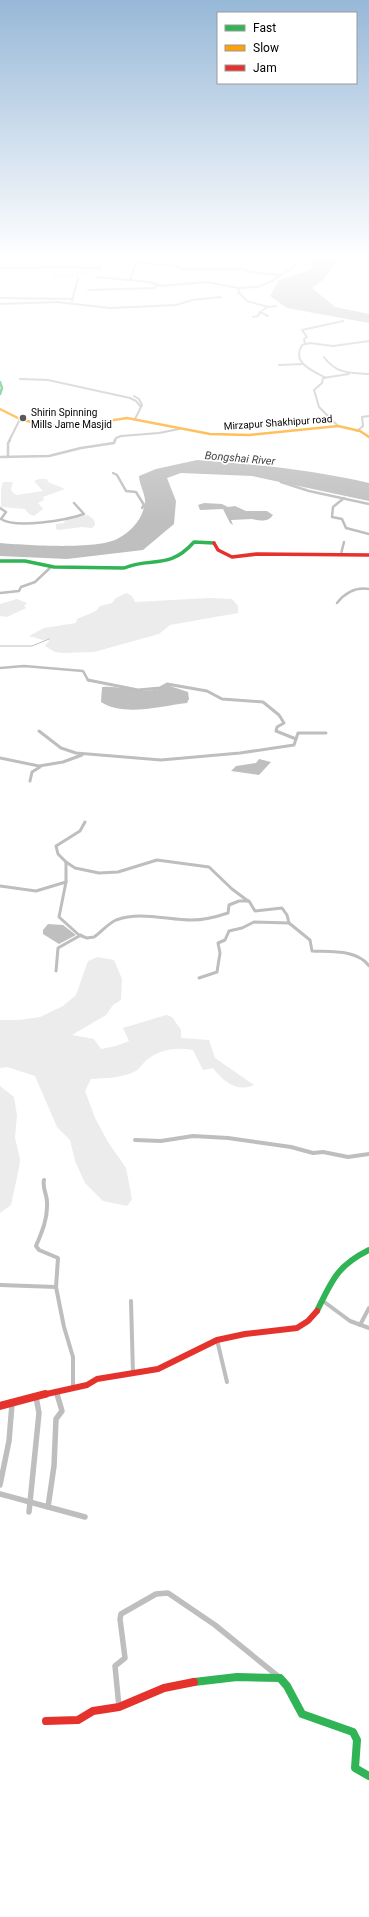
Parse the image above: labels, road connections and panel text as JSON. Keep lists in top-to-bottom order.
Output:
{
  "streets": {
    "street": ["Mirzapur Shakhipur road"]
  },
  "water": ["Bongshai River"],
  "places": ["Shirin Spinning Mills Jame Masjid"],
  "legend": ["Fast", "Slow", "Jam"]
}
